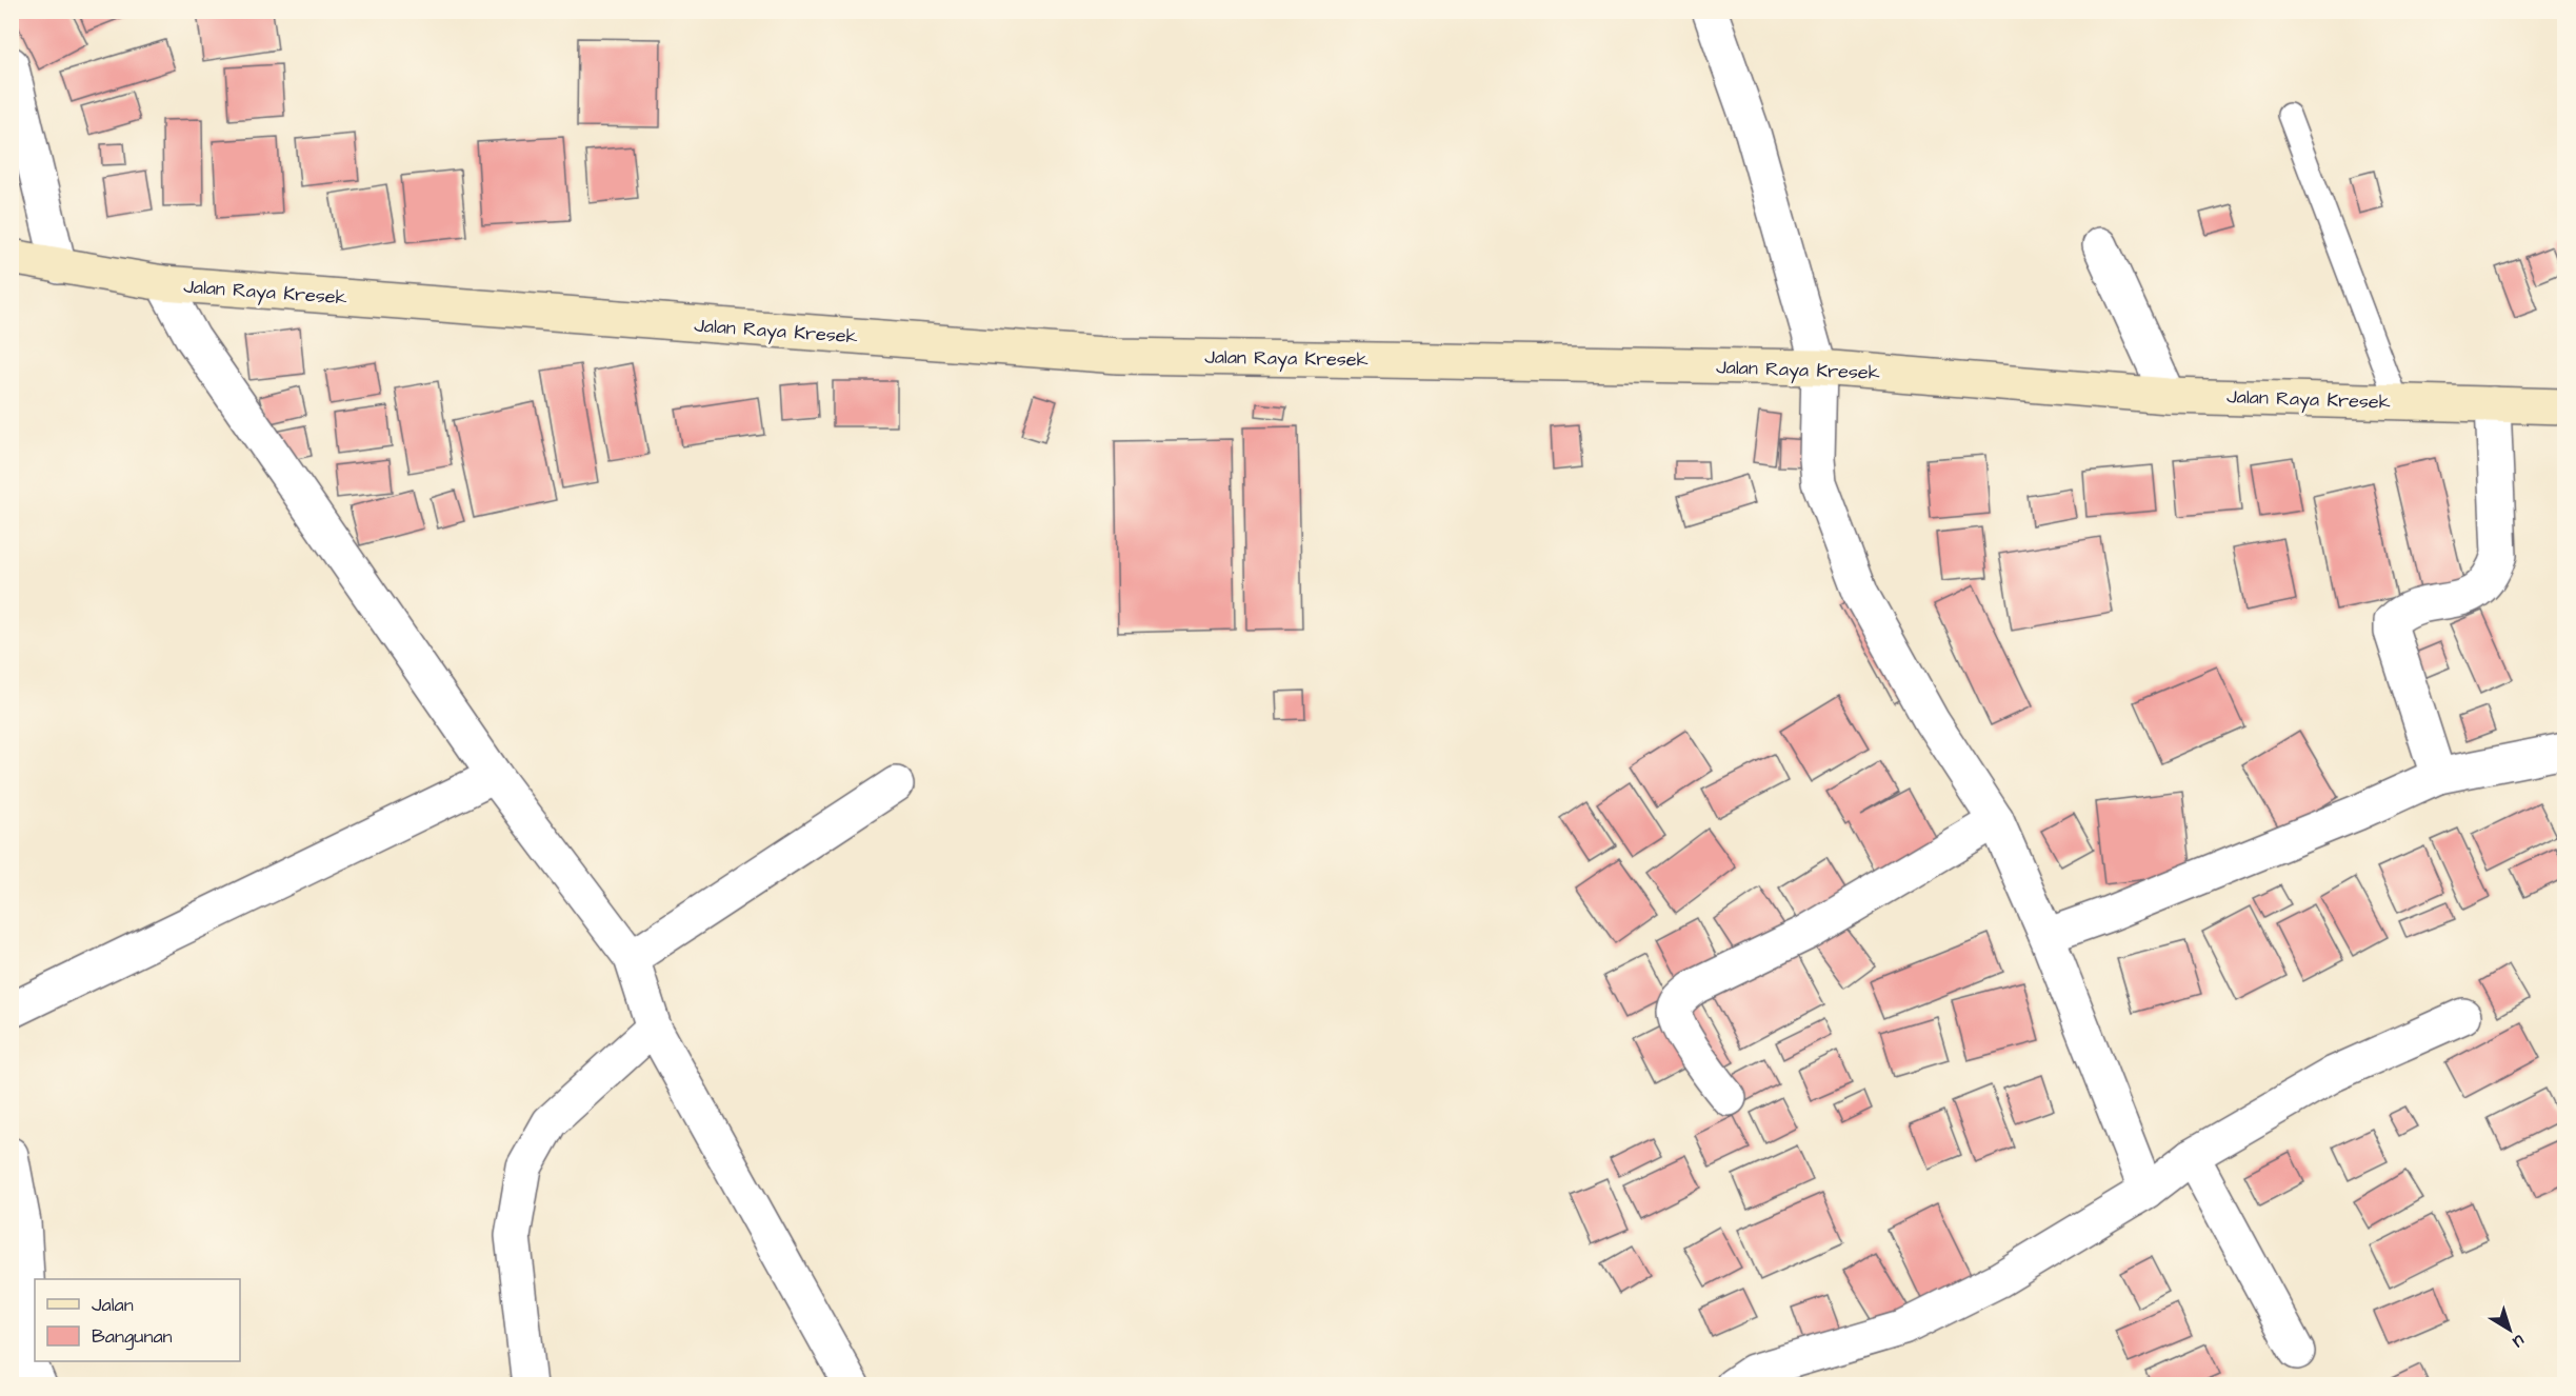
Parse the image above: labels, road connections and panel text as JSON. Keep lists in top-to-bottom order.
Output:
{
  "streets": {
    "main road": ["Jalan Raya Kresek"]
  },
  "legend": ["Jalan", "Bangunan"],
  "north": "bottom right"
}
